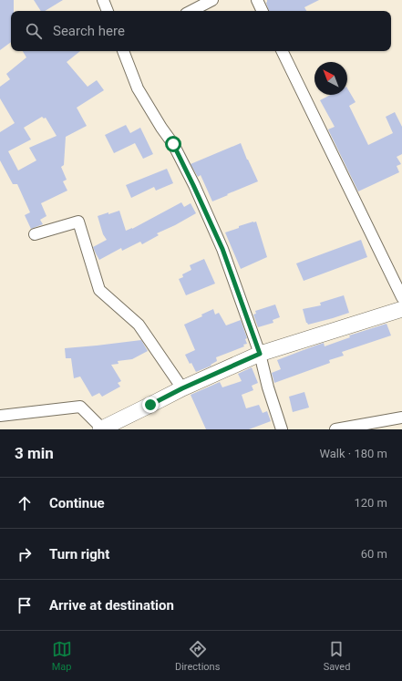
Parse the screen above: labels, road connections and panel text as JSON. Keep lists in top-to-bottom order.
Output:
{
  "north": "top left",
  "page": {
    "search": "Search here",
    "heading": ["3 min", "Walk · 180 m"],
    "list": [
      ["Continue", "120 m"],
      ["Turn right", "60 m"],
      "Arrive at destination"
    ],
    "nav": ["Map", "Directions", "Saved"]
  }
}
